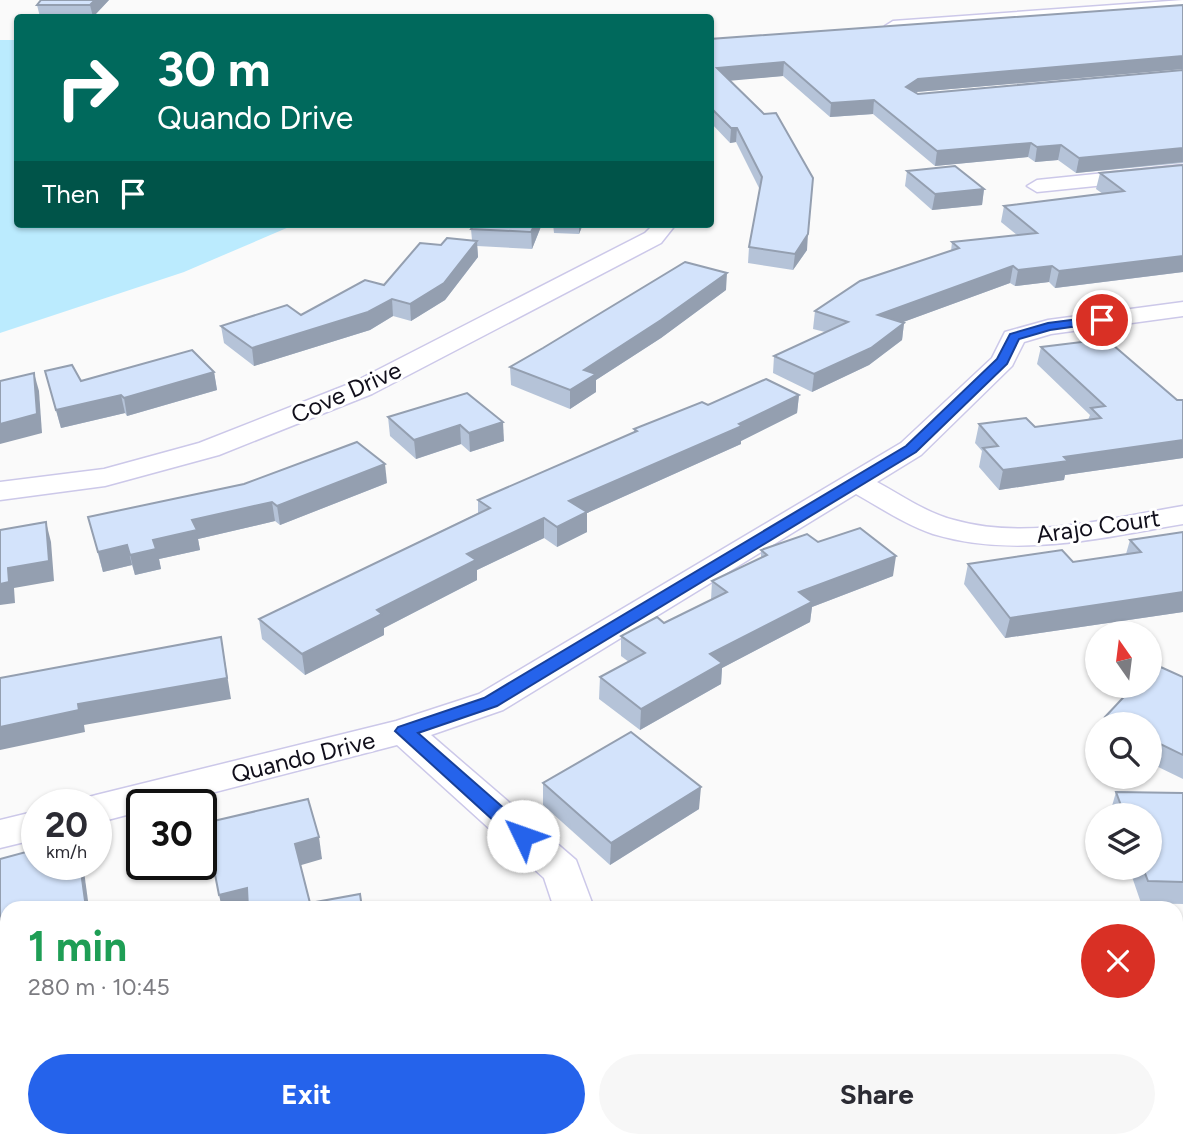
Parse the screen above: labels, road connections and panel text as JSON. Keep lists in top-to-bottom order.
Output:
{
  "streets": {
    "street": ["Cove Drive", "Arajo Court", "Quando Drive"]
  },
  "crossings": [
    ["Arajo Court", "Quando Drive"]
  ],
  "north": "top",
  "page": {
    "turn": ["30 m", "Quando Drive"],
    "then": "Then",
    "speed": "20 km/h",
    "limit": "30",
    "heading": ["1 min", "280 m · 10:45"],
    "buttons": ["Exit", "Share"]
  }
}
